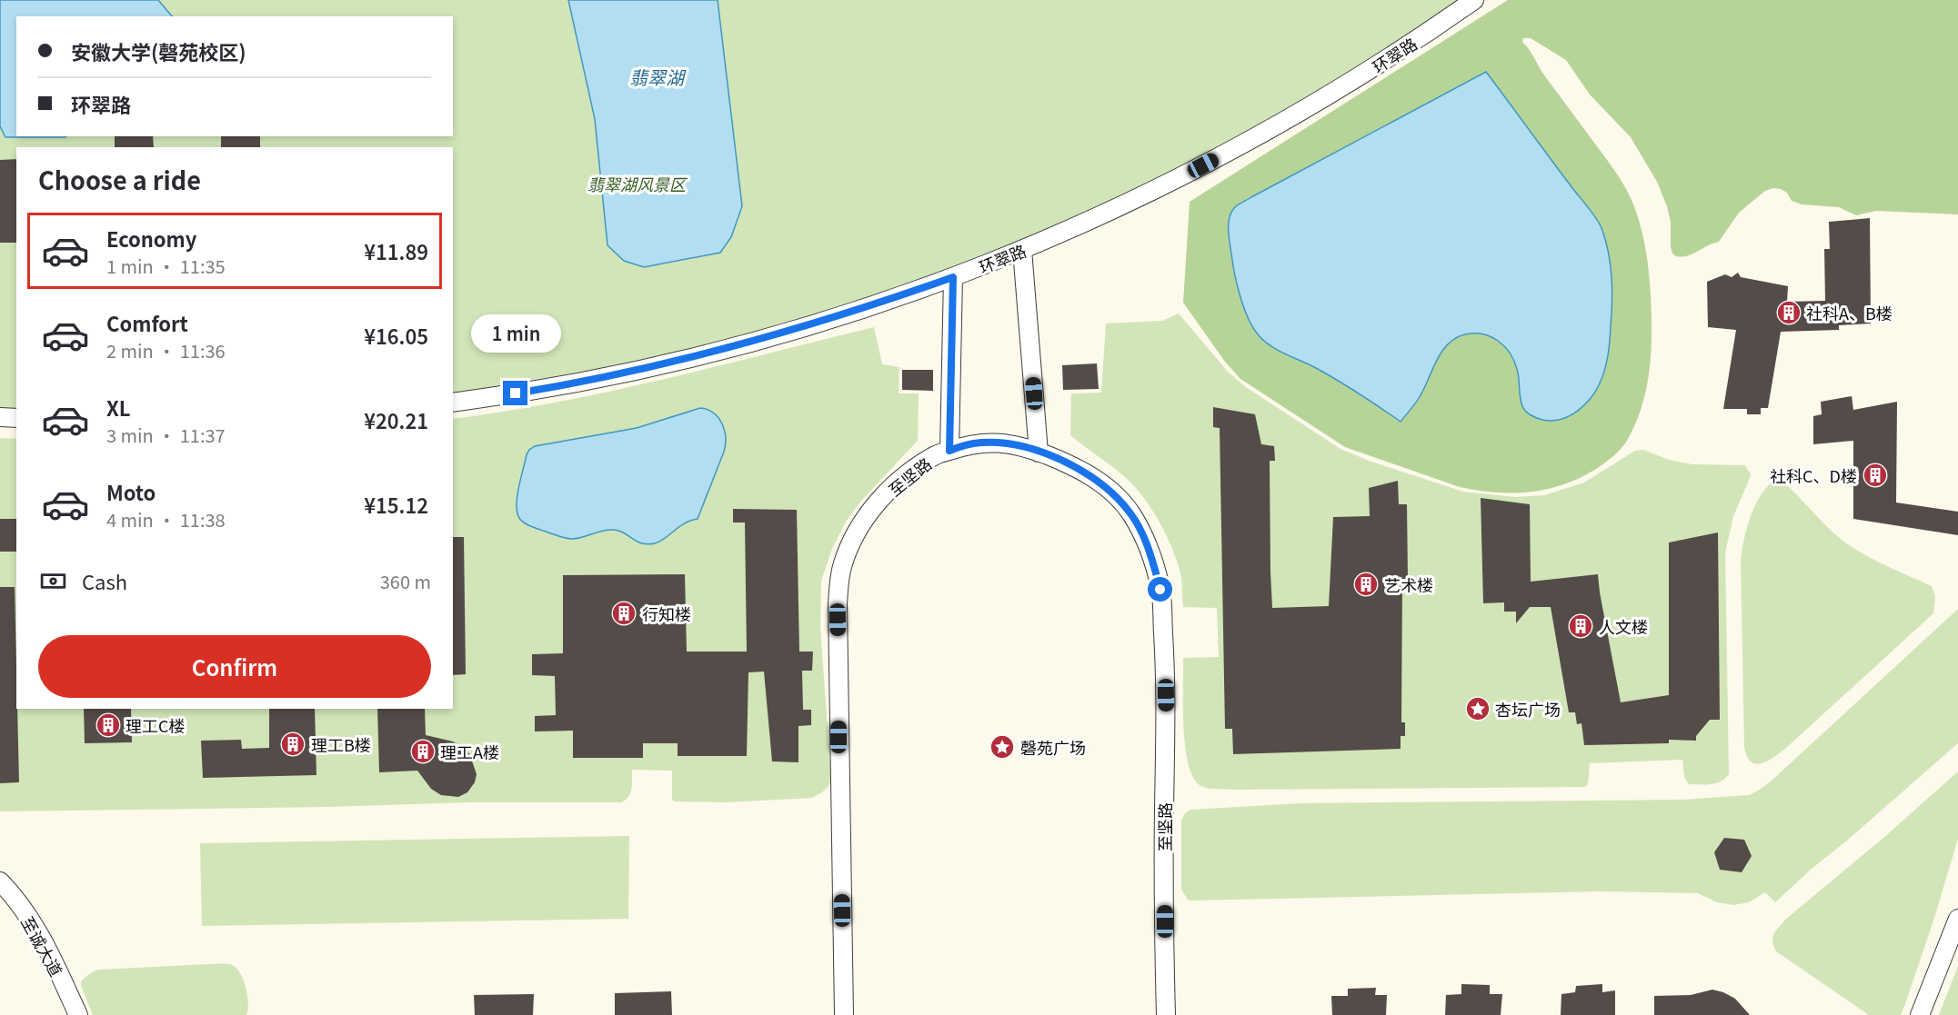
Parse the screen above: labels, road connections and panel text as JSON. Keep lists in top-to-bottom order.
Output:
{
  "streets": {
    "street": ["环翠路", "至坚路", "至诚大道"]
  },
  "water": ["翡翠湖"],
  "parks": ["翡翠湖风景区"],
  "places": {
    "building": [
      "社科A、B楼",
      "社科C、D楼",
      "艺术楼",
      "行知楼",
      "人文楼",
      "理工C楼",
      "理工B楼",
      "理工A楼"
    ],
    "place": ["杏坛广场", "磬苑广场"]
  },
  "page": {
    "banner": ["安徽大学(磬苑校区)", "环翠路"],
    "heading": "Choose a ride",
    "list": [
      {
        "name": "Economy",
        "note": "1 min · 11:35",
        "value": "¥11.89"
      },
      {
        "name": "Comfort",
        "note": "2 min · 11:36",
        "value": "¥16.05"
      },
      {
        "name": "XL",
        "note": "3 min · 11:37",
        "value": "¥20.21"
      },
      {
        "name": "Moto",
        "note": "4 min · 11:38",
        "value": "¥15.12"
      }
    ],
    "bubble": "1 min",
    "pay": ["Cash", "360 m"],
    "buttons": "Confirm"
  }
}
